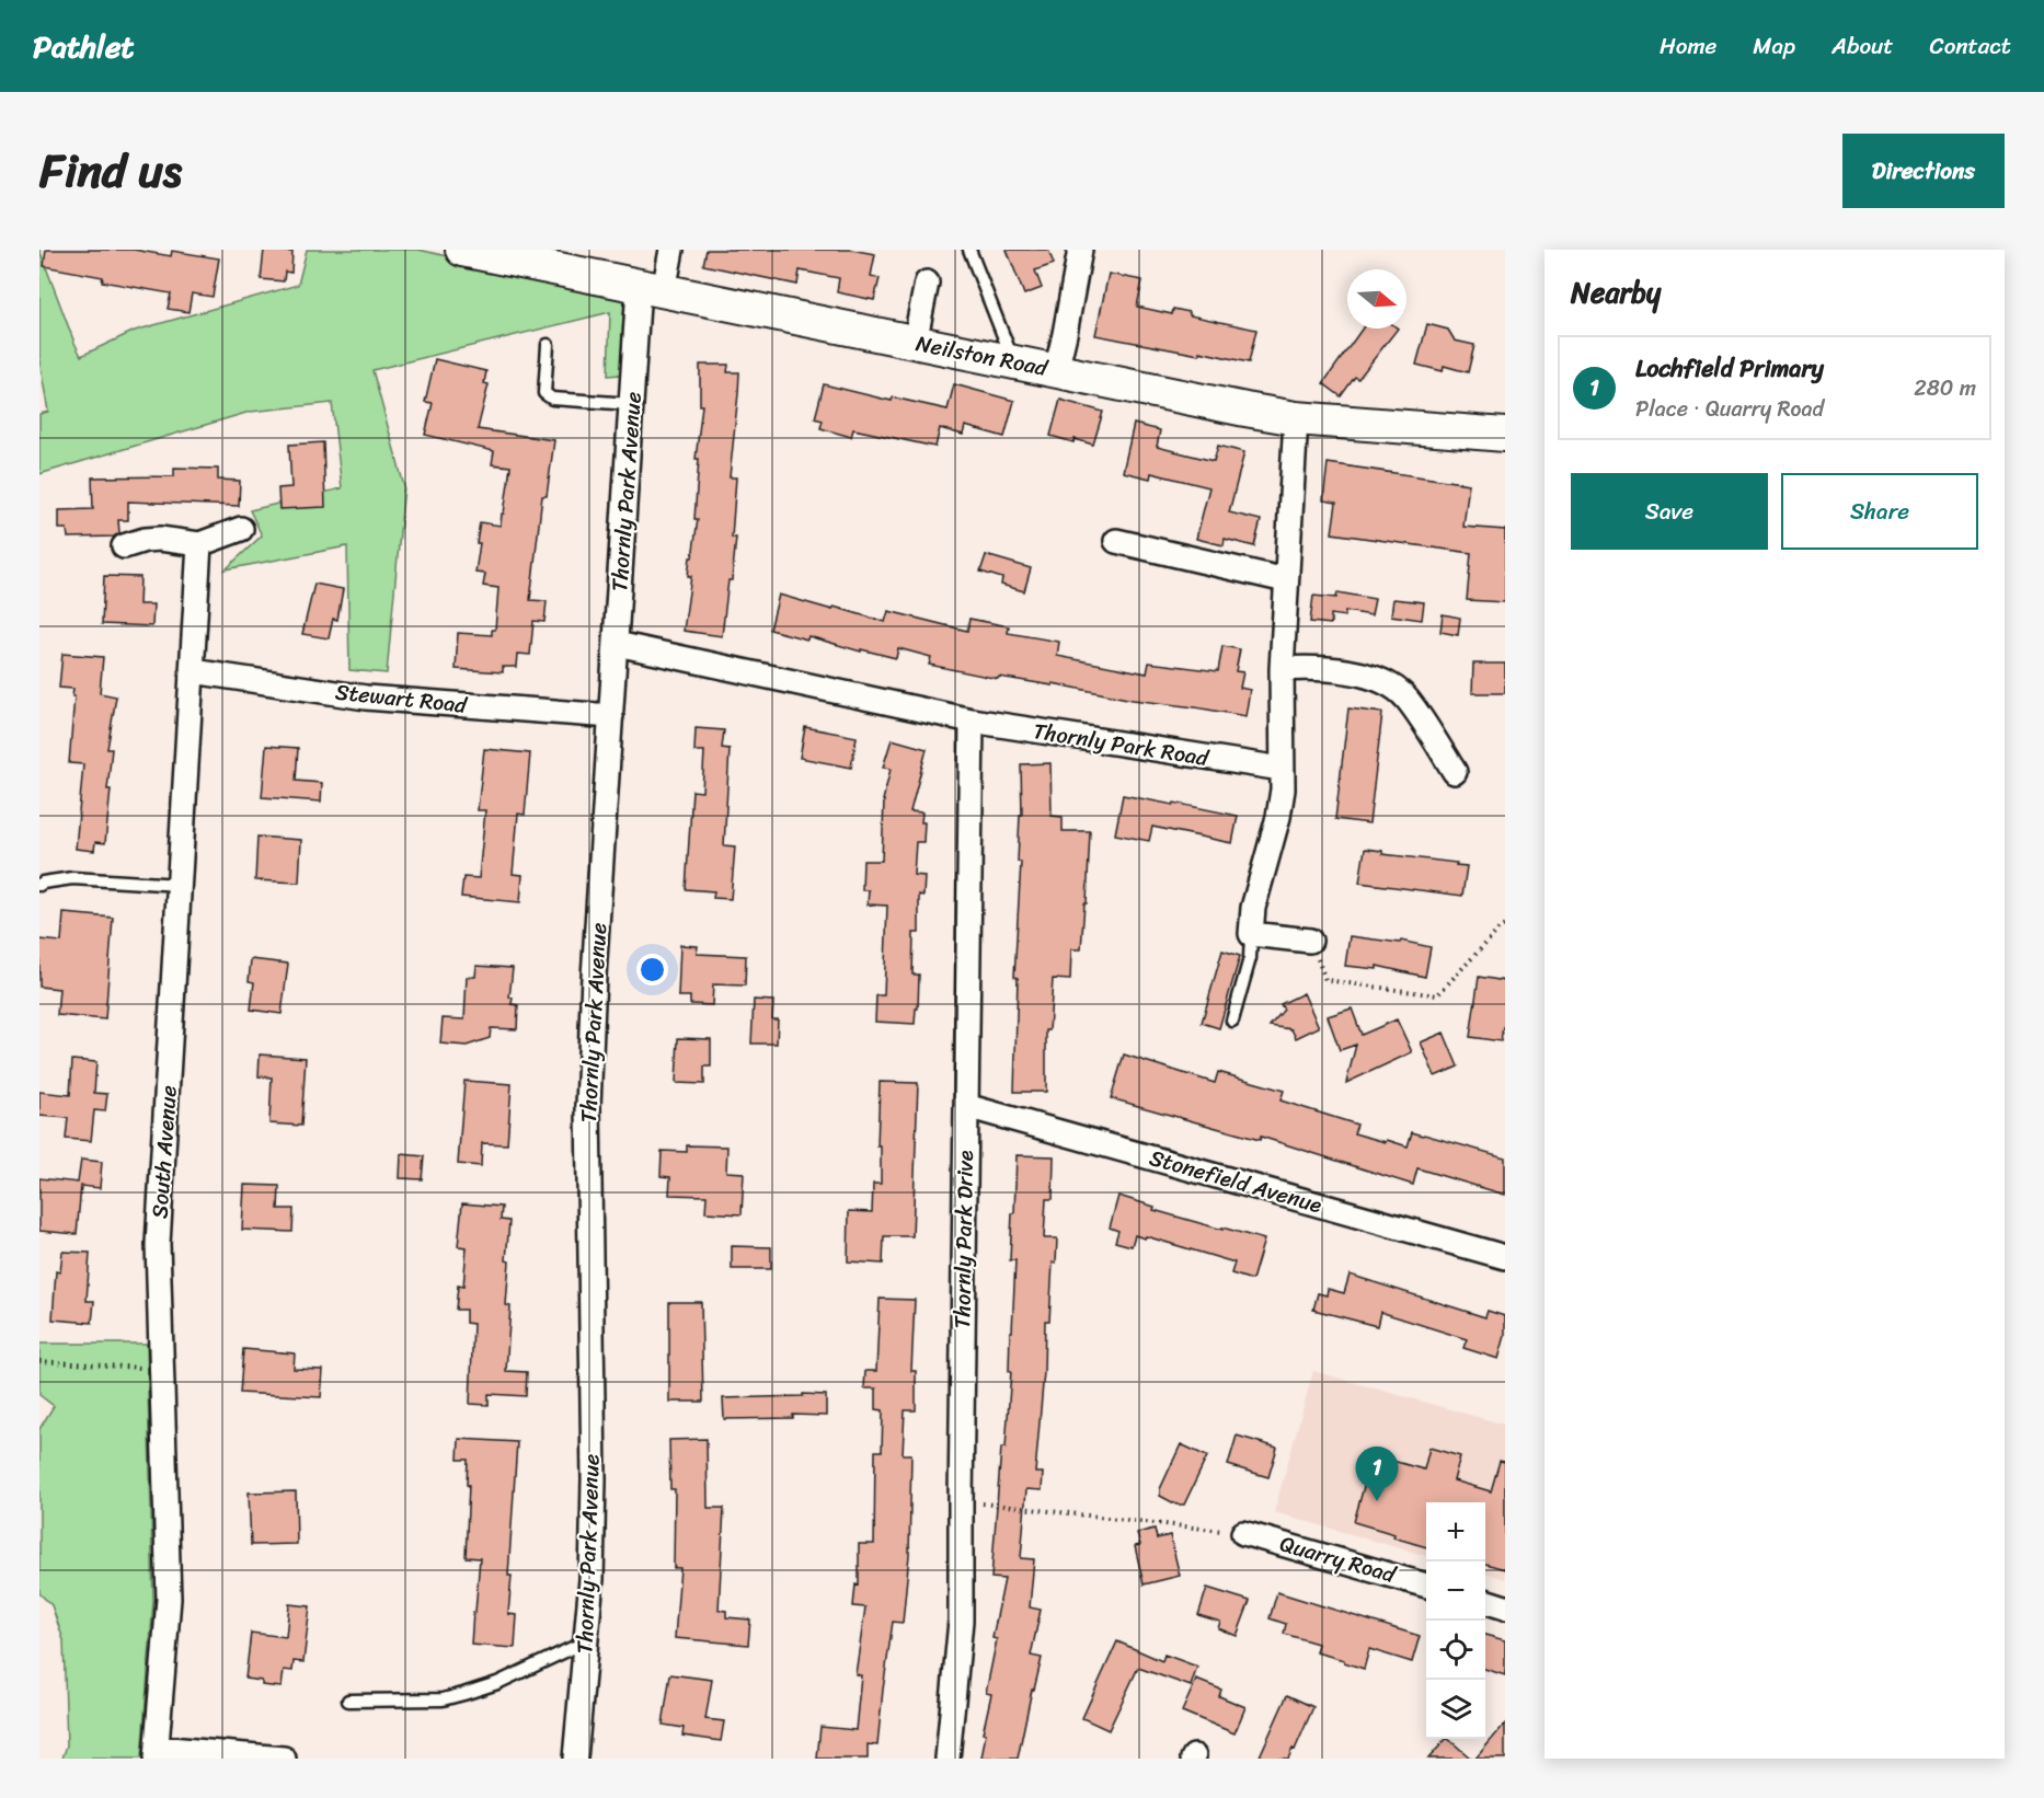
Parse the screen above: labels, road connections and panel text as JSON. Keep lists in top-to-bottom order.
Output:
{
  "streets": {
    "main road": ["Neilston Road"],
    "street": [
      "Thornly Park Avenue",
      "Stewart Road",
      "Thornly Park Road",
      "South Avenue",
      "Stonefield Avenue",
      "Thornly Park Drive",
      "Quarry Road"
    ]
  },
  "crossings": [
    ["Neilston Road", "Thornly Park Avenue"],
    ["Thornly Park Avenue", "Stewart Road"],
    ["Thornly Park Avenue", "Thornly Park Road"],
    ["Stewart Road", "South Avenue"],
    ["Thornly Park Road", "Thornly Park Drive"],
    ["Stonefield Avenue", "Thornly Park Drive"]
  ],
  "north": "right",
  "page": {
    "header": "Pathlet",
    "nav": [
      "Home",
      "Map",
      "About",
      "Contact"
    ],
    "title": "Find us",
    "buttons": [
      "Directions",
      ["Save", "Share"]
    ],
    "heading": "Nearby",
    "list": [
      {
        "mark": "1",
        "name": "Lochfield Primary",
        "note": "Place · Quarry Road",
        "value": "280 m"
      }
    ],
    "pins": "1",
    "map_buttons": ["+", "−"]
  }
}
